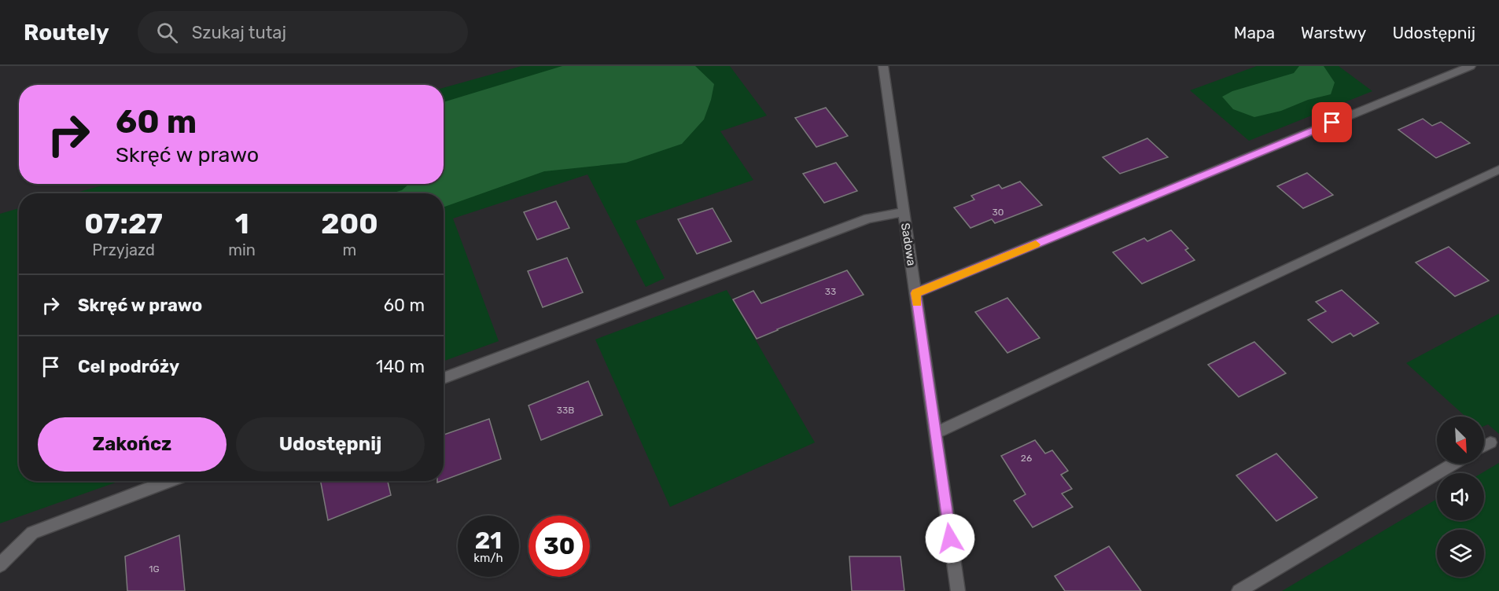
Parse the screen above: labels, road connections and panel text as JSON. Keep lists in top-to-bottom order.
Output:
{
  "streets": {
    "street": ["Sadowa"]
  },
  "house_numbers": [
    "30",
    "33",
    "33B",
    "26",
    "1G"
  ],
  "north": "bottom right",
  "page": {
    "header": "Routely",
    "search": "Szukaj tutaj",
    "nav": ["Mapa", "Warstwy", "Udostępnij"],
    "turn": ["60 m", "Skręć w prawo"],
    "eta": [
      "07:27",
      "Przyjazd",
      "1",
      "min",
      "200",
      "m"
    ],
    "list": [
      {
        "name": "Skręć w prawo",
        "value": "60 m"
      },
      {
        "name": "Cel podróży",
        "value": "140 m"
      }
    ],
    "buttons": ["Zakończ", "Udostępnij"],
    "speed": "21 km/h",
    "limit": "30"
  }
}
